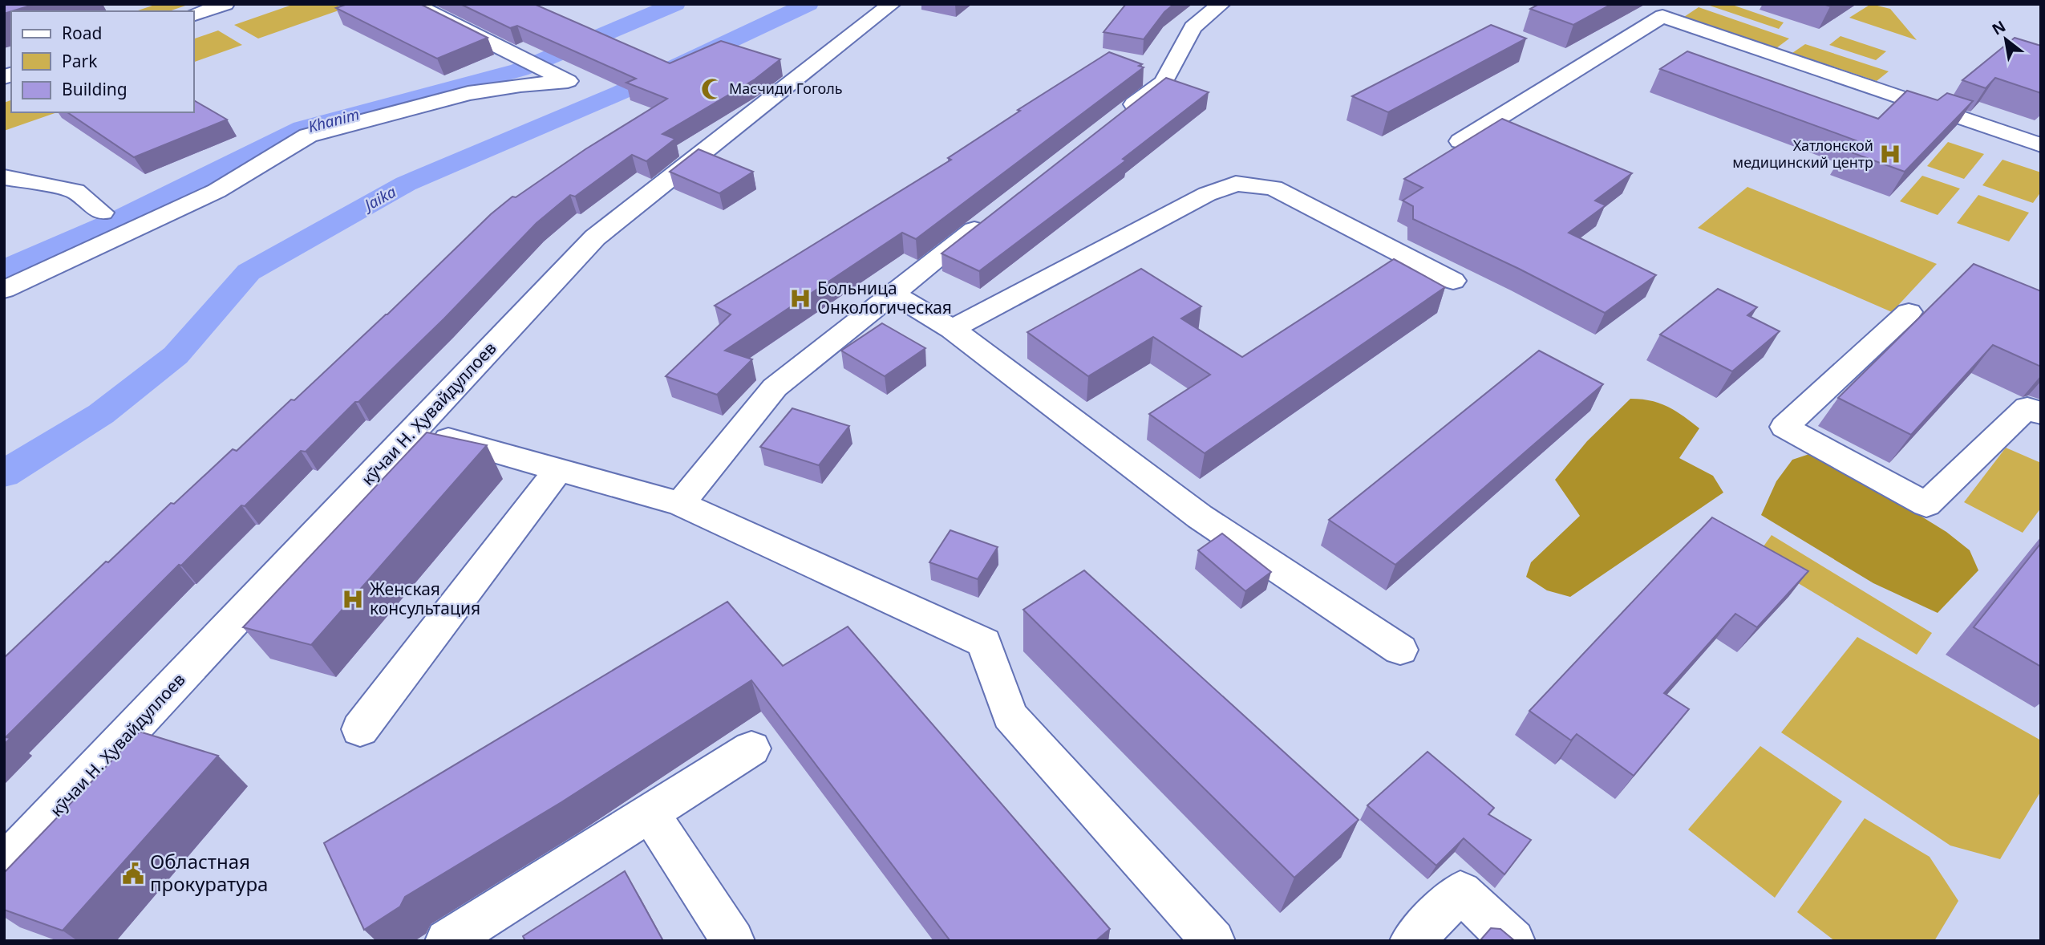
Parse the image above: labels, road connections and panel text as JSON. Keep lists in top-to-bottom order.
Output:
{
  "streets": {
    "street": ["кӯчаи Н. Ҳувайдуллоев"]
  },
  "water": ["Khanim", "Jaika"],
  "places": {
    "mosque": ["Масчиди Гоголь"],
    "hospital": ["Хатлонской медицинский центр", "Больница Онкологическая", "Женская консультация"],
    "public building": ["Областная прокуратура"]
  },
  "legend": ["Road", "Park", "Building"],
  "north": "top left"
}
